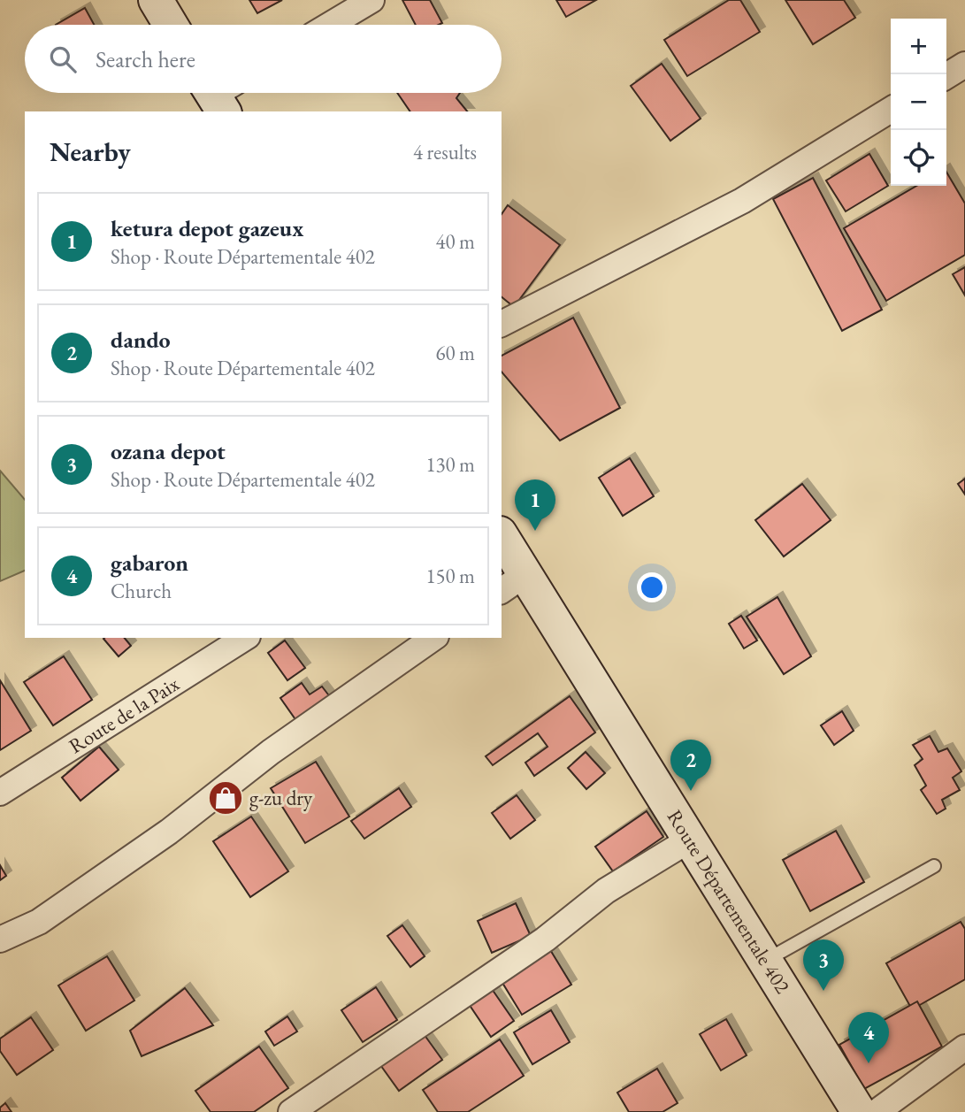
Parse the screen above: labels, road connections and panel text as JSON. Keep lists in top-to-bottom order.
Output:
{
  "streets": {
    "main road": ["Route Départementale 402"],
    "street": ["Route de la Paix"]
  },
  "places": {
    "shop": ["g-zu dry"]
  },
  "page": {
    "map_buttons": ["+", "−"],
    "search": "Search here",
    "heading": ["Nearby", "4 results"],
    "list": [
      {
        "mark": "1",
        "name": "ketura depot gazeux",
        "note": "Shop · Route Départementale 402",
        "value": "40 m"
      },
      {
        "mark": "2",
        "name": "dando",
        "note": "Shop · Route Départementale 402",
        "value": "60 m"
      },
      {
        "mark": "3",
        "name": "ozana depot",
        "note": "Shop · Route Départementale 402",
        "value": "130 m"
      },
      {
        "mark": "4",
        "name": "gabaron",
        "note": "Church",
        "value": "150 m"
      }
    ],
    "pins": [
      "1",
      "2",
      "3",
      "4"
    ]
  }
}
